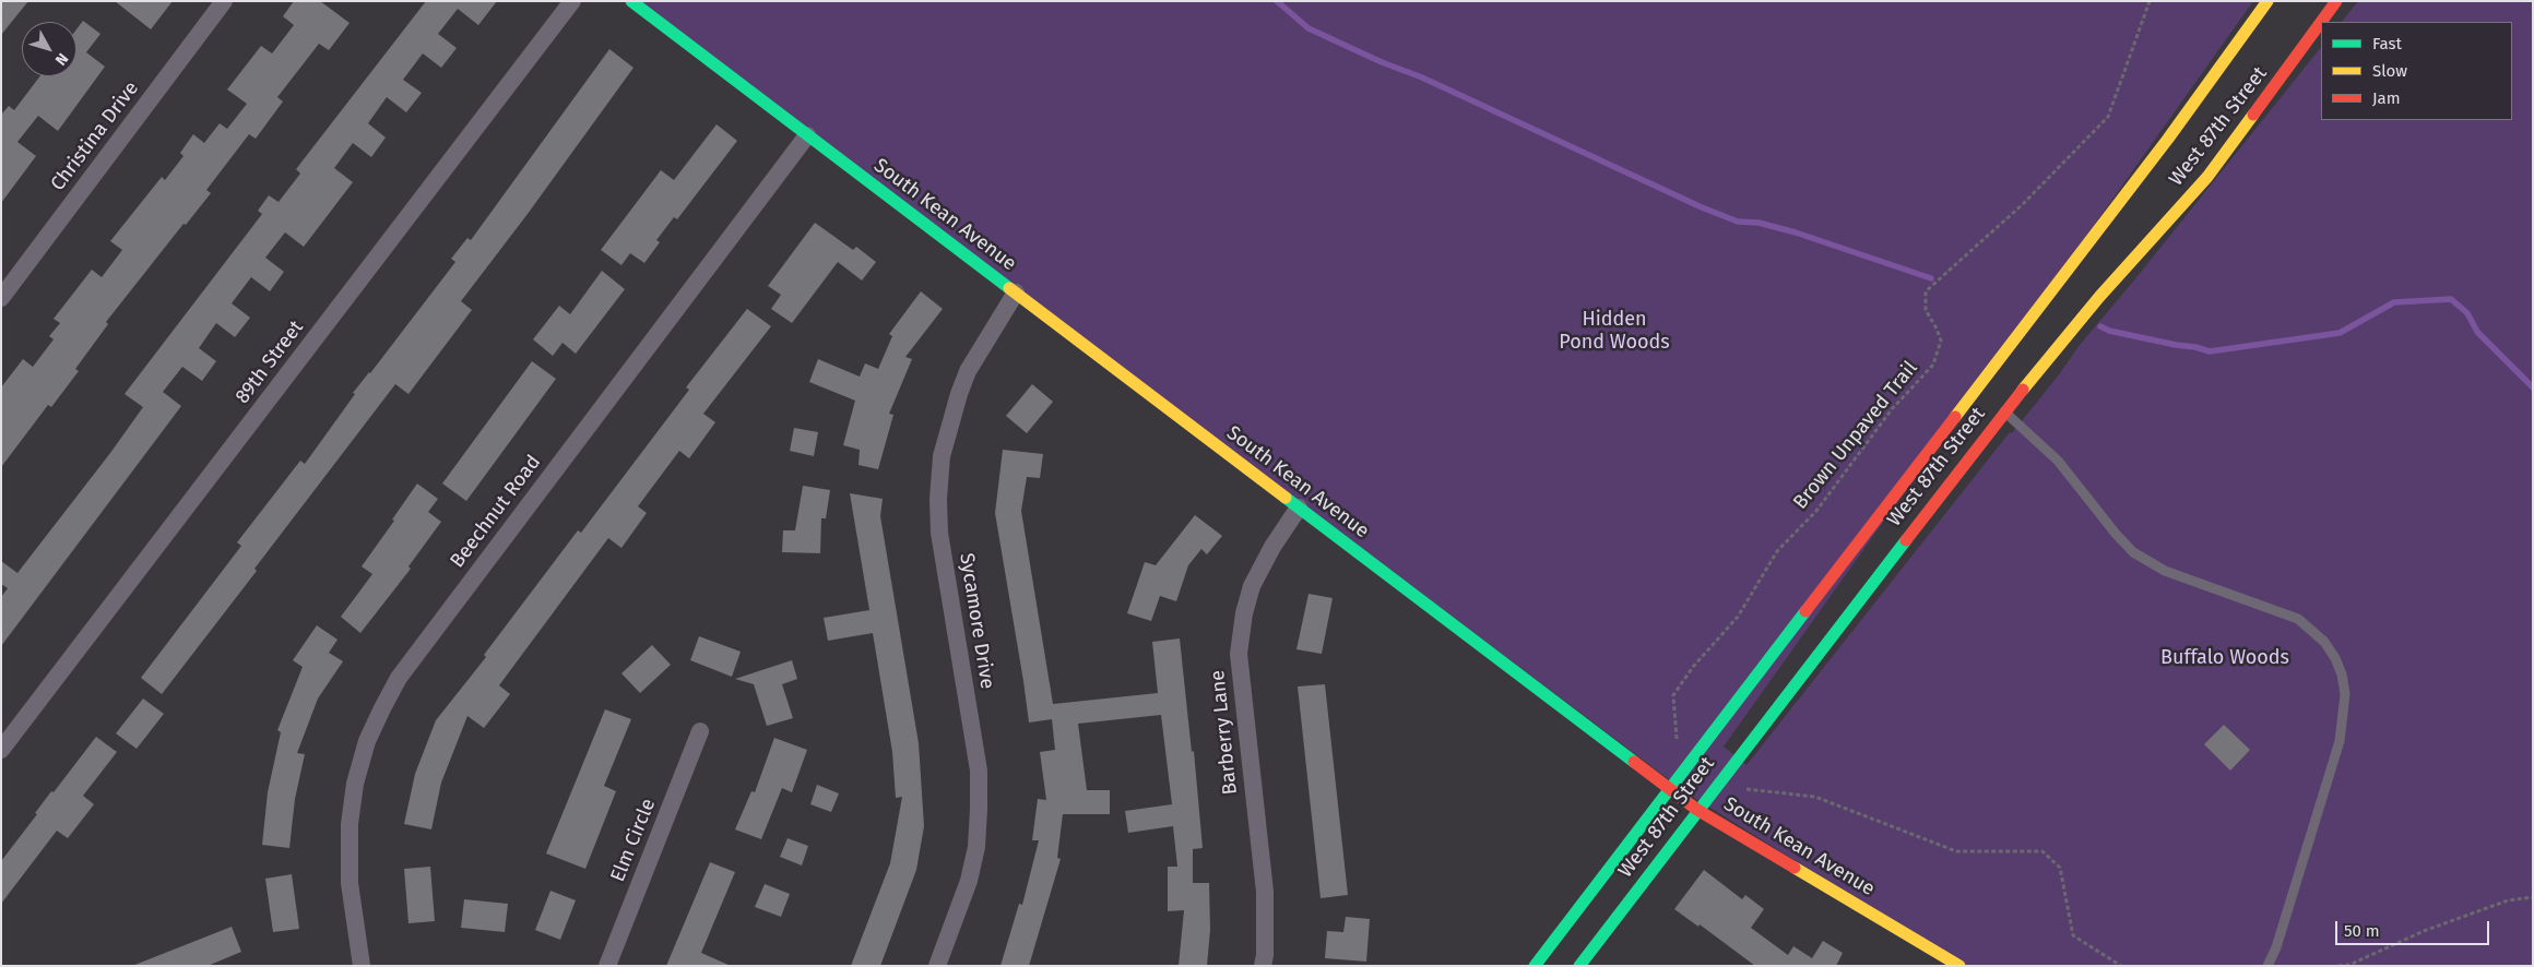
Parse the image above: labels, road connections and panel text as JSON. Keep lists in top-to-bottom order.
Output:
{
  "streets": {
    "main road": ["West 87th Street", "South Kean Avenue"],
    "street": [
      "Christina Drive",
      "89th Street",
      "Beechnut Road",
      "Sycamore Drive",
      "Barberry Lane",
      "Elm Circle"
    ],
    "path": ["Brown Unpaved Trail"]
  },
  "crossings": [
    ["West 87th Street", "South Kean Avenue"],
    ["South Kean Avenue", "Beechnut Road"],
    ["South Kean Avenue", "Sycamore Drive"],
    ["South Kean Avenue", "Barberry Lane"]
  ],
  "parks": ["Hidden Pond Woods", "Buffalo Woods"],
  "legend": ["Fast", "Slow", "Jam"],
  "scale_bar": "50 m",
  "north": "bottom right"
}
